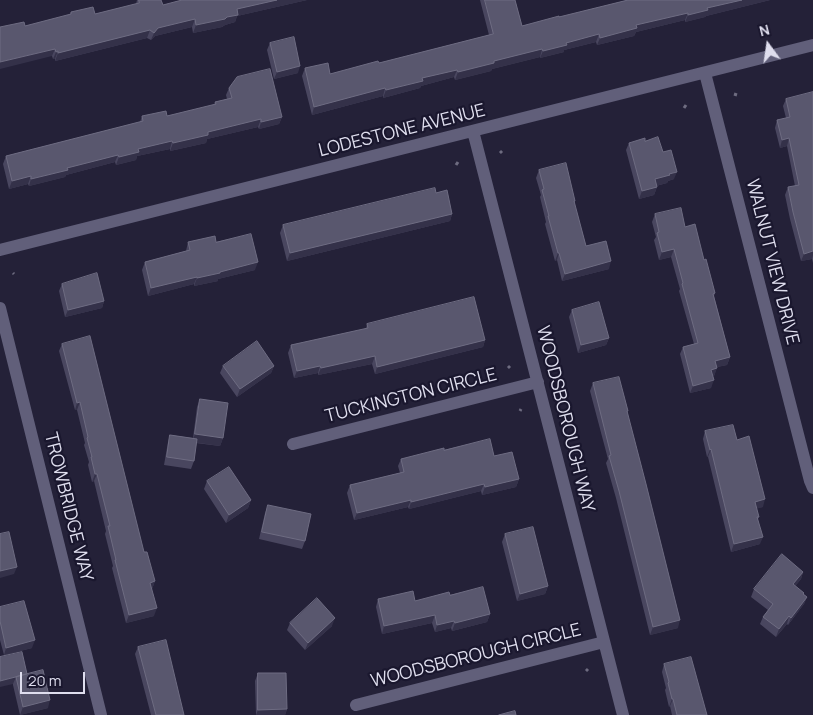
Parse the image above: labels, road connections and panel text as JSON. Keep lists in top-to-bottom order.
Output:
{
  "streets": {
    "street": [
      "LODESTONE AVENUE",
      "WALNUT VIEW DRIVE",
      "TUCKINGTON CIRCLE",
      "WOODSBOROUGH WAY",
      "TROWBRIDGE WAY",
      "WOODSBOROUGH CIRCLE"
    ]
  },
  "crossings": [
    ["LODESTONE AVENUE", "WALNUT VIEW DRIVE"],
    ["LODESTONE AVENUE", "WOODSBOROUGH WAY"],
    ["TUCKINGTON CIRCLE", "WOODSBOROUGH WAY"],
    ["WOODSBOROUGH WAY", "WOODSBOROUGH CIRCLE"]
  ],
  "scale_bar": "20 m",
  "north": "top"
}
